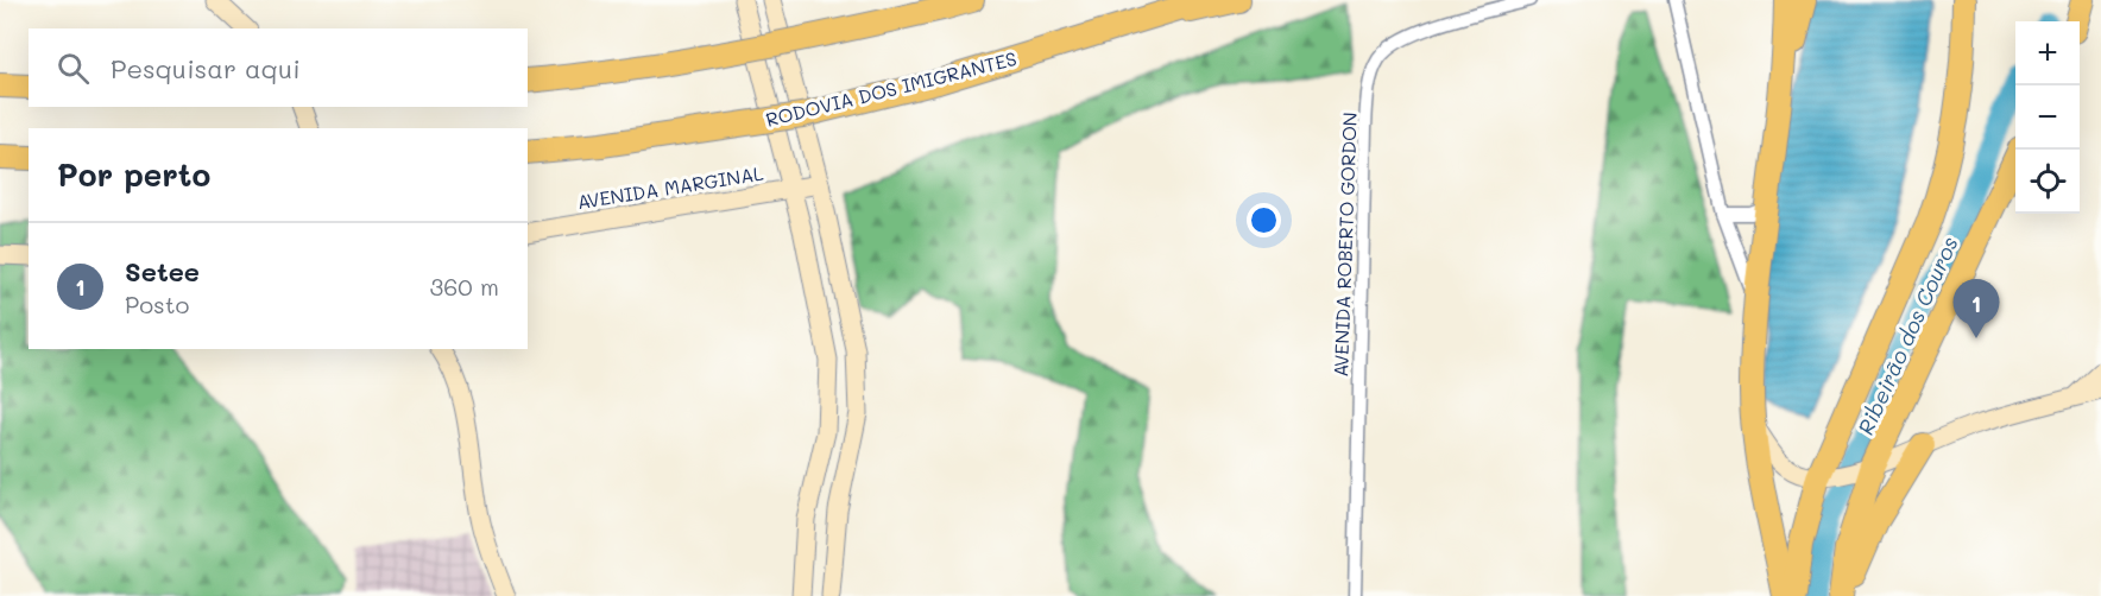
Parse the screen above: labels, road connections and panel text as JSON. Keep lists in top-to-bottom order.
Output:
{
  "streets": {
    "highway": ["RODOVIA DOS IMIGRANTES"],
    "main road": ["AVENIDA MARGINAL"],
    "street": ["AVENIDA ROBERTO GORDON"]
  },
  "water": ["Ribeirão dos Couros"],
  "page": {
    "map_buttons": ["+", "−"],
    "search": "Pesquisar aqui",
    "heading": "Por perto",
    "list": [
      {
        "mark": "1",
        "name": "Setee",
        "note": "Posto",
        "value": "360 m"
      }
    ],
    "pins": "1"
  }
}
